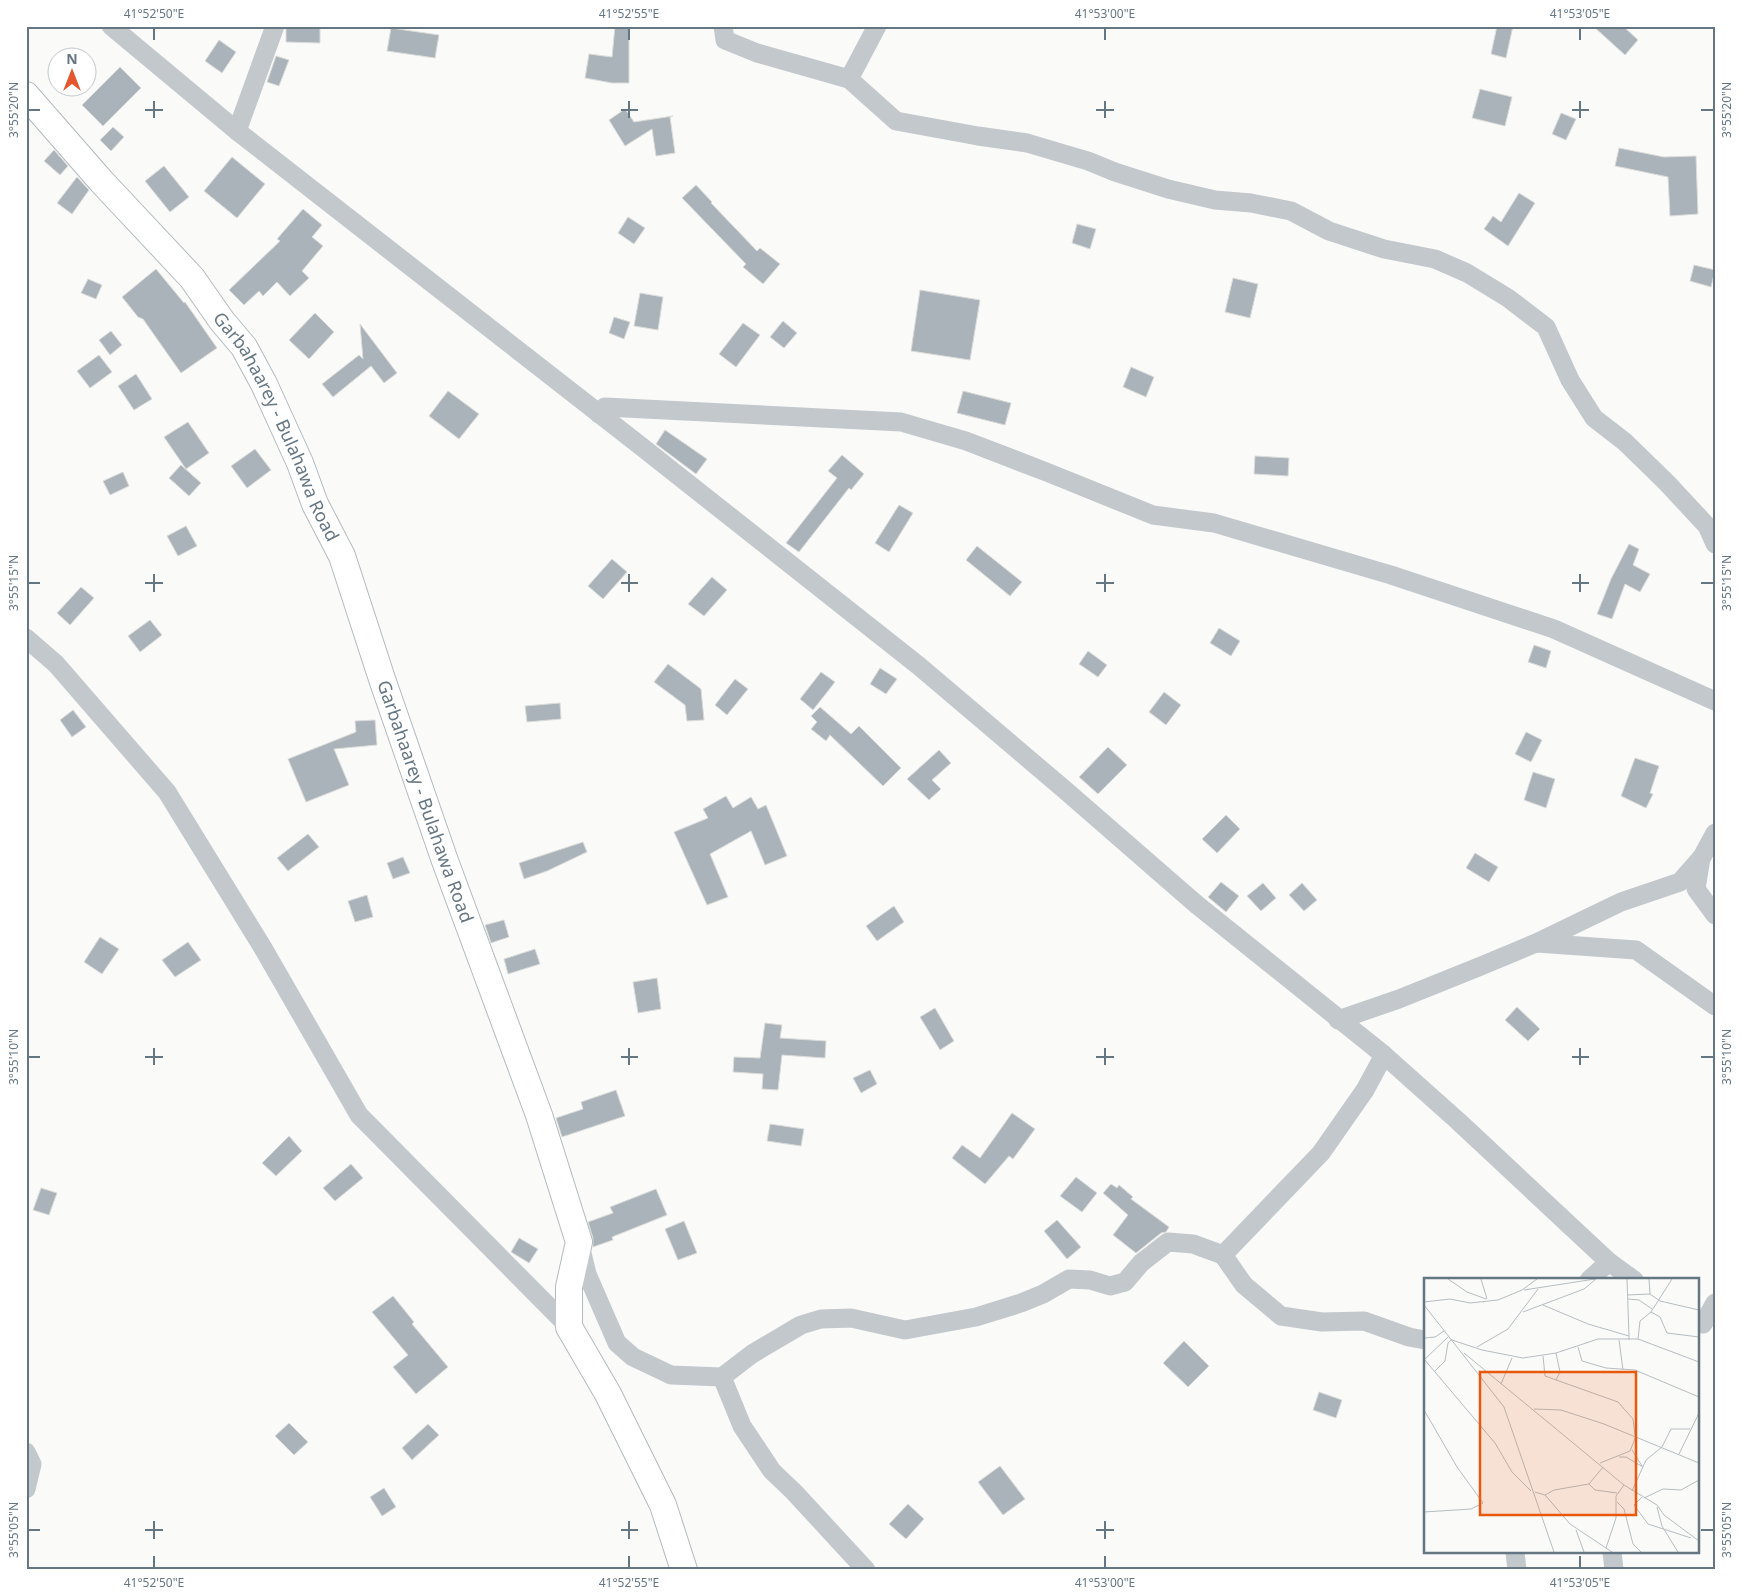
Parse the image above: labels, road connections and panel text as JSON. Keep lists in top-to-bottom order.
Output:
{
  "streets": {
    "main road": ["Garbahaarey - Bulahawa Road"]
  },
  "north": "top",
  "coordinates": [
    "41°52'50\"E",
    "41°52'55\"E",
    "41°53'00\"E",
    "41°53'05\"E",
    "3°55'20\"N",
    "3°55'15\"N",
    "3°55'10\"N",
    "3°55'05\"N"
  ]
}
